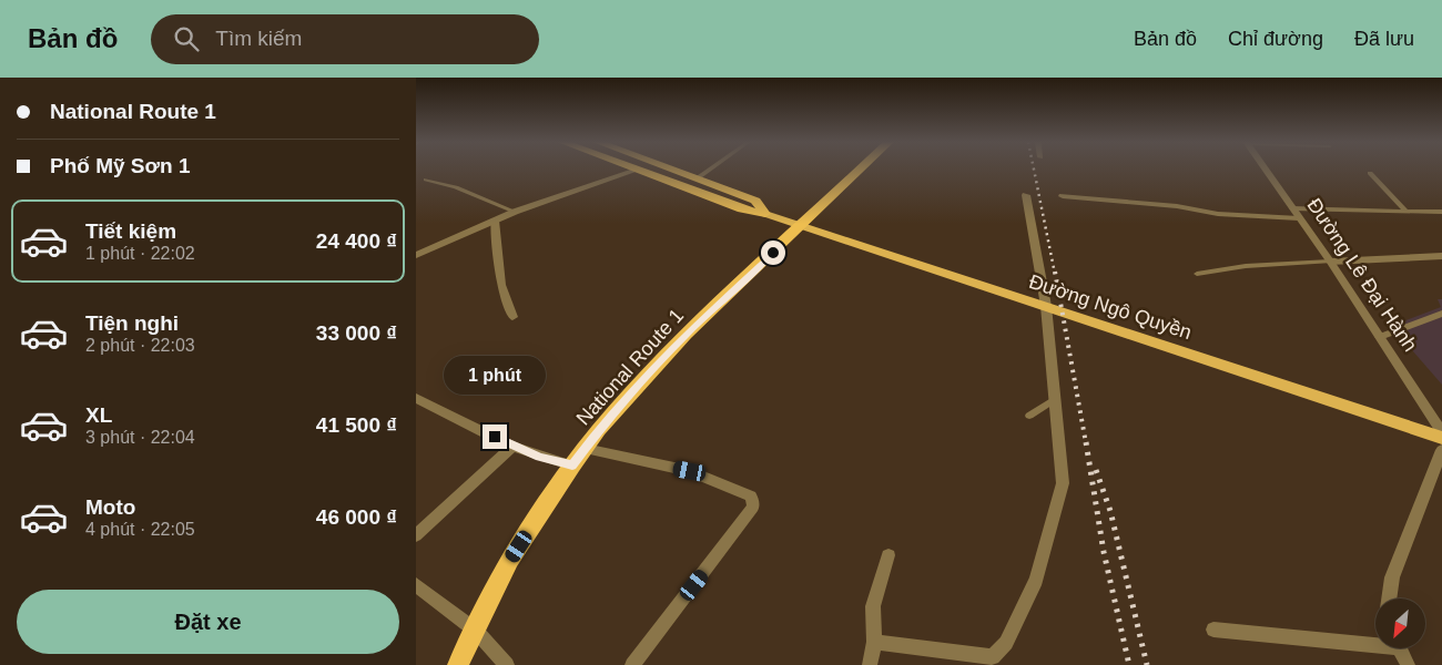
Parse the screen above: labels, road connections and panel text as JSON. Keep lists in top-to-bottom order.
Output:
{
  "streets": {
    "highway": ["Đường Ngô Quyền", "National Route 1"],
    "street": ["Đường Lê Đại Hành"]
  },
  "crossings": [
    ["Đường Ngô Quyền", "National Route 1"]
  ],
  "north": "bottom left",
  "page": {
    "header": "Bản đồ",
    "search": "Tìm kiếm",
    "nav": ["Bản đồ", "Chỉ đường", "Đã lưu"],
    "banner": ["National Route 1", "Phố Mỹ Sơn 1"],
    "list": [
      {
        "name": "Tiết kiệm",
        "note": "1 phút · 22:02",
        "value": "24 400 ₫"
      },
      {
        "name": "Tiện nghi",
        "note": "2 phút · 22:03",
        "value": "33 000 ₫"
      },
      {
        "name": "XL",
        "note": "3 phút · 22:04",
        "value": "41 500 ₫"
      },
      {
        "name": "Moto",
        "note": "4 phút · 22:05",
        "value": "46 000 ₫"
      }
    ],
    "bubble": "1 phút",
    "buttons": "Đặt xe"
  }
}
